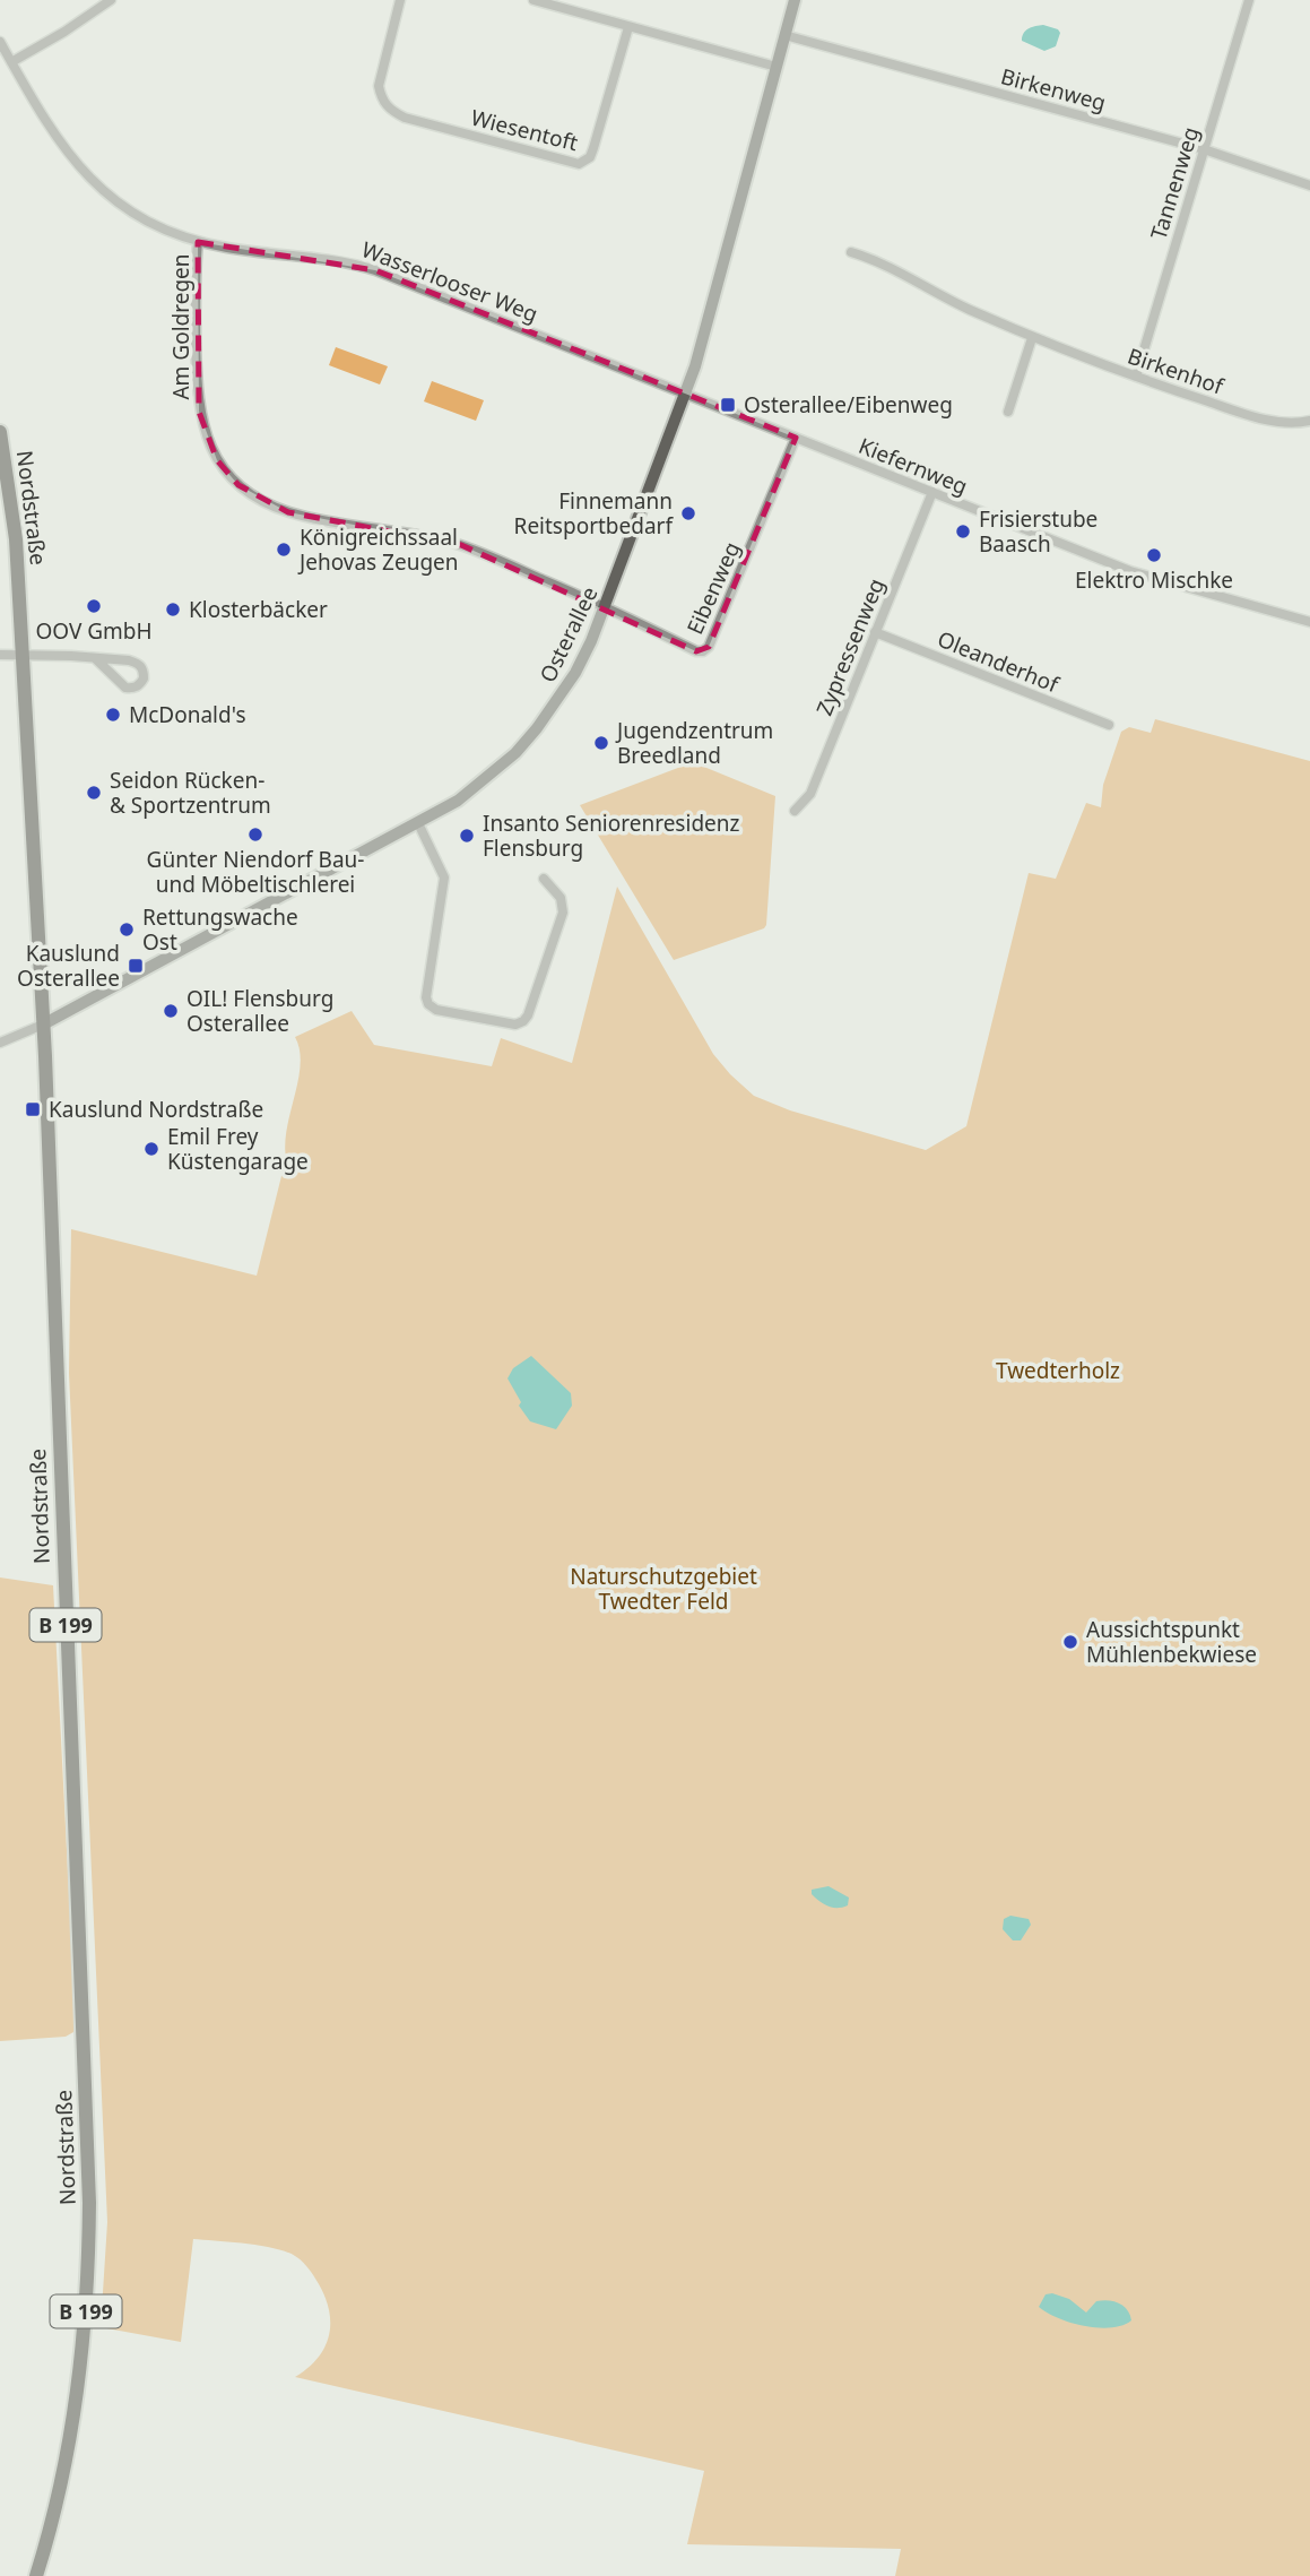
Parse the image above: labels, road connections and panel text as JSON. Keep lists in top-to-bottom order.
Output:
{
  "streets": {
    "main road": ["Nordstraße", "B 199"],
    "street": [
      "Birkenweg",
      "Wiesentoft",
      "Tannenweg",
      "Wasserlooser Weg",
      "Am Goldregen",
      "Birkenhof",
      "Kiefernweg",
      "Eibenweg",
      "Osterallee",
      "Zypressenweg",
      "Oleanderhof"
    ]
  },
  "crossings": [
    ["Birkenweg", "Tannenweg"],
    ["Birkenweg", "Osterallee"],
    ["Tannenweg", "Birkenhof"],
    ["Wasserlooser Weg", "Am Goldregen"],
    ["Wasserlooser Weg", "Kiefernweg"],
    ["Wasserlooser Weg", "Osterallee"],
    ["Am Goldregen", "Eibenweg"],
    ["Am Goldregen", "Osterallee"],
    ["Kiefernweg", "Eibenweg"],
    ["Kiefernweg", "Osterallee"],
    ["Kiefernweg", "Zypressenweg"],
    ["Nordstraße", "Osterallee"],
    ["Eibenweg", "Osterallee"],
    ["Zypressenweg", "Oleanderhof"]
  ],
  "parks": ["Twedterholz", "Naturschutzgebiet Twedter Feld"],
  "places": {
    "transit": ["Osterallee/Eibenweg", "Kauslund Osterallee", "Kauslund Nordstraße"],
    "other": [
      "Finnemann Reitsportbedarf",
      "Frisierstube Baasch",
      "Königreichssaal Jehovas Zeugen",
      "Elektro Mischke",
      "OOV GmbH",
      "Klosterbäcker",
      "McDonald's",
      "Jugendzentrum Breedland",
      "Seidon Rücken- & Sportzentrum",
      "Günter Niendorf Bau- und Möbeltischlerei",
      "Insanto Seniorenresidenz Flensburg",
      "Rettungswache Ost",
      "OIL! Flensburg Osterallee",
      "Emil Frey Küstengarage",
      "Aussichtspunkt Mühlenbekwiese"
    ]
  }
}
